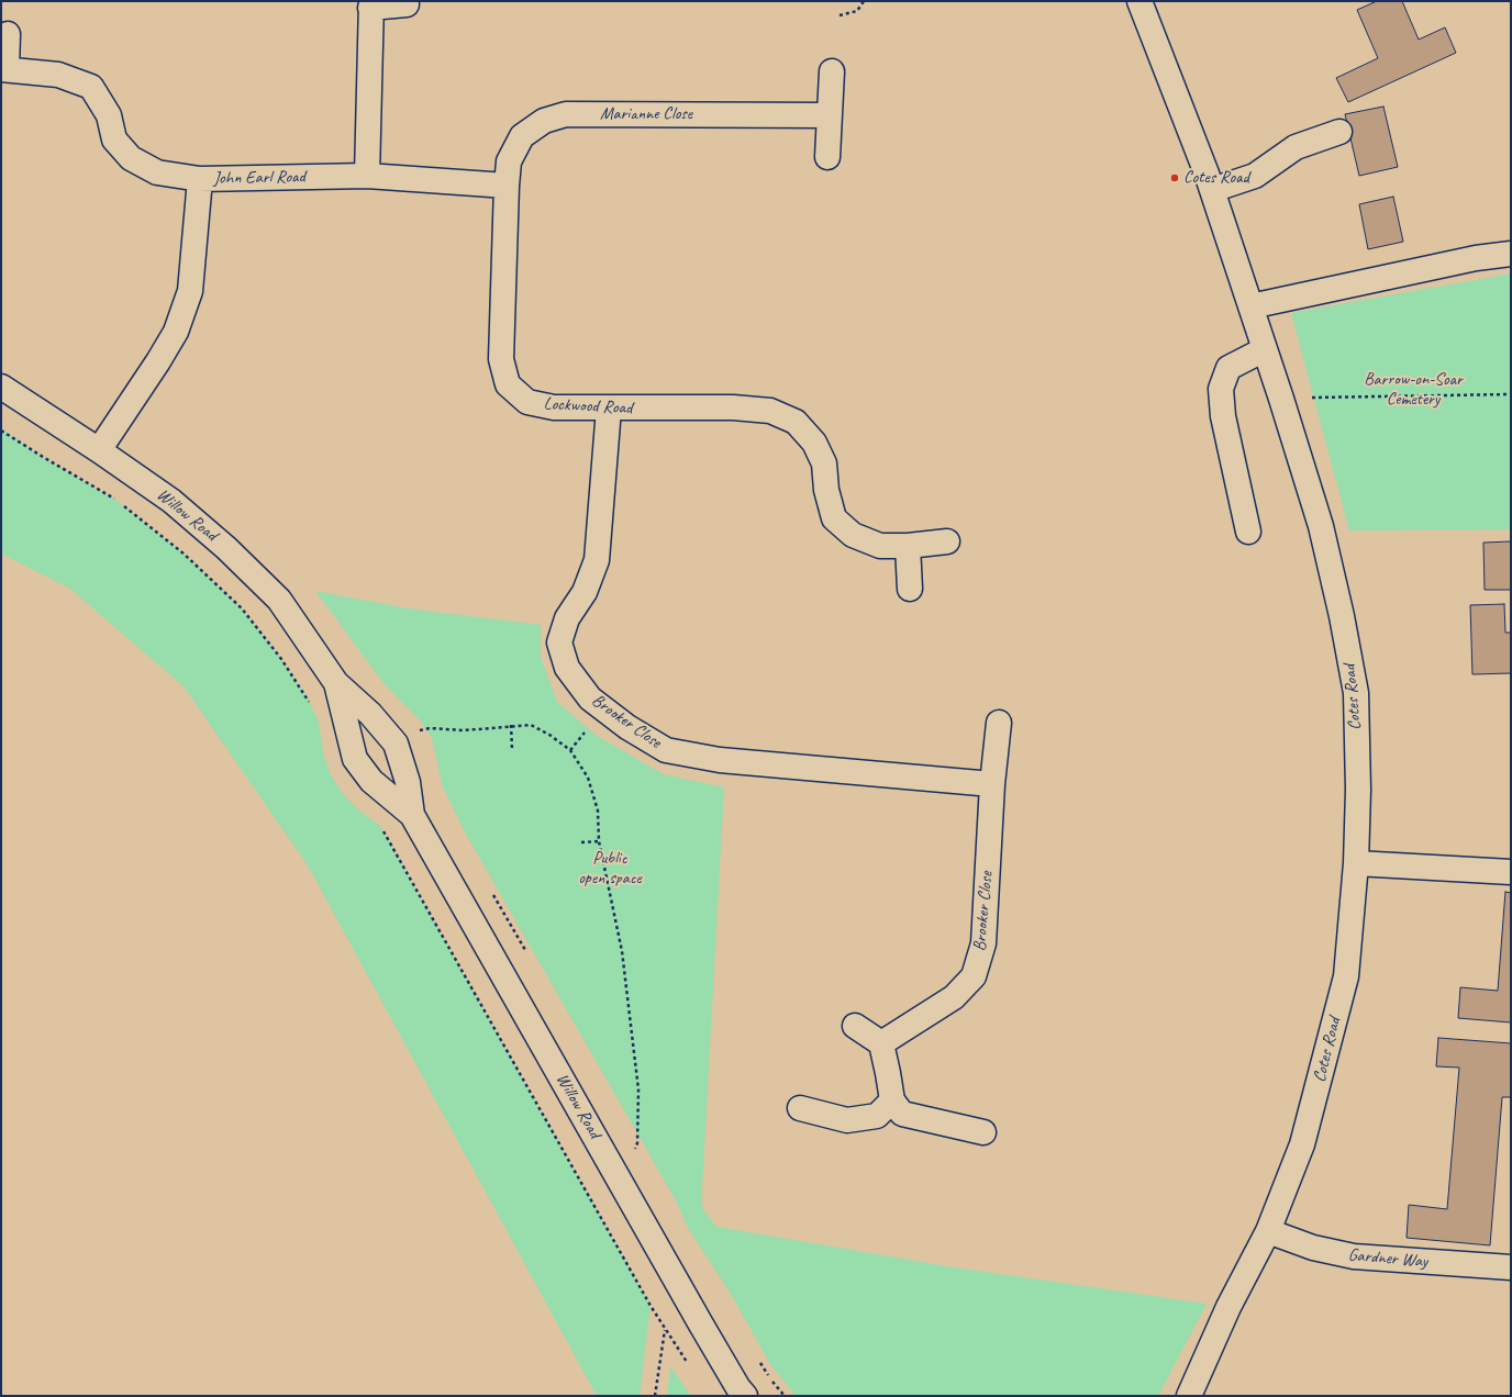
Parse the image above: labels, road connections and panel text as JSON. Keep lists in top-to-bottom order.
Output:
{
  "streets": {
    "street": [
      "Marianne Close",
      "John Earl Road",
      "Lockwood Road",
      "Willow Road",
      "Cotes Road",
      "Brooker Close",
      "Gardner Way"
    ]
  },
  "crossings": [
    ["Marianne Close", "Lockwood Road"],
    ["John Earl Road", "Willow Road"],
    ["Lockwood Road", "Brooker Close"],
    ["Cotes Road", "Gardner Way"]
  ],
  "parks": ["Barrow-on-Soar Cemetery", "Public open space"],
  "places": ["Cotes Road"]
}
